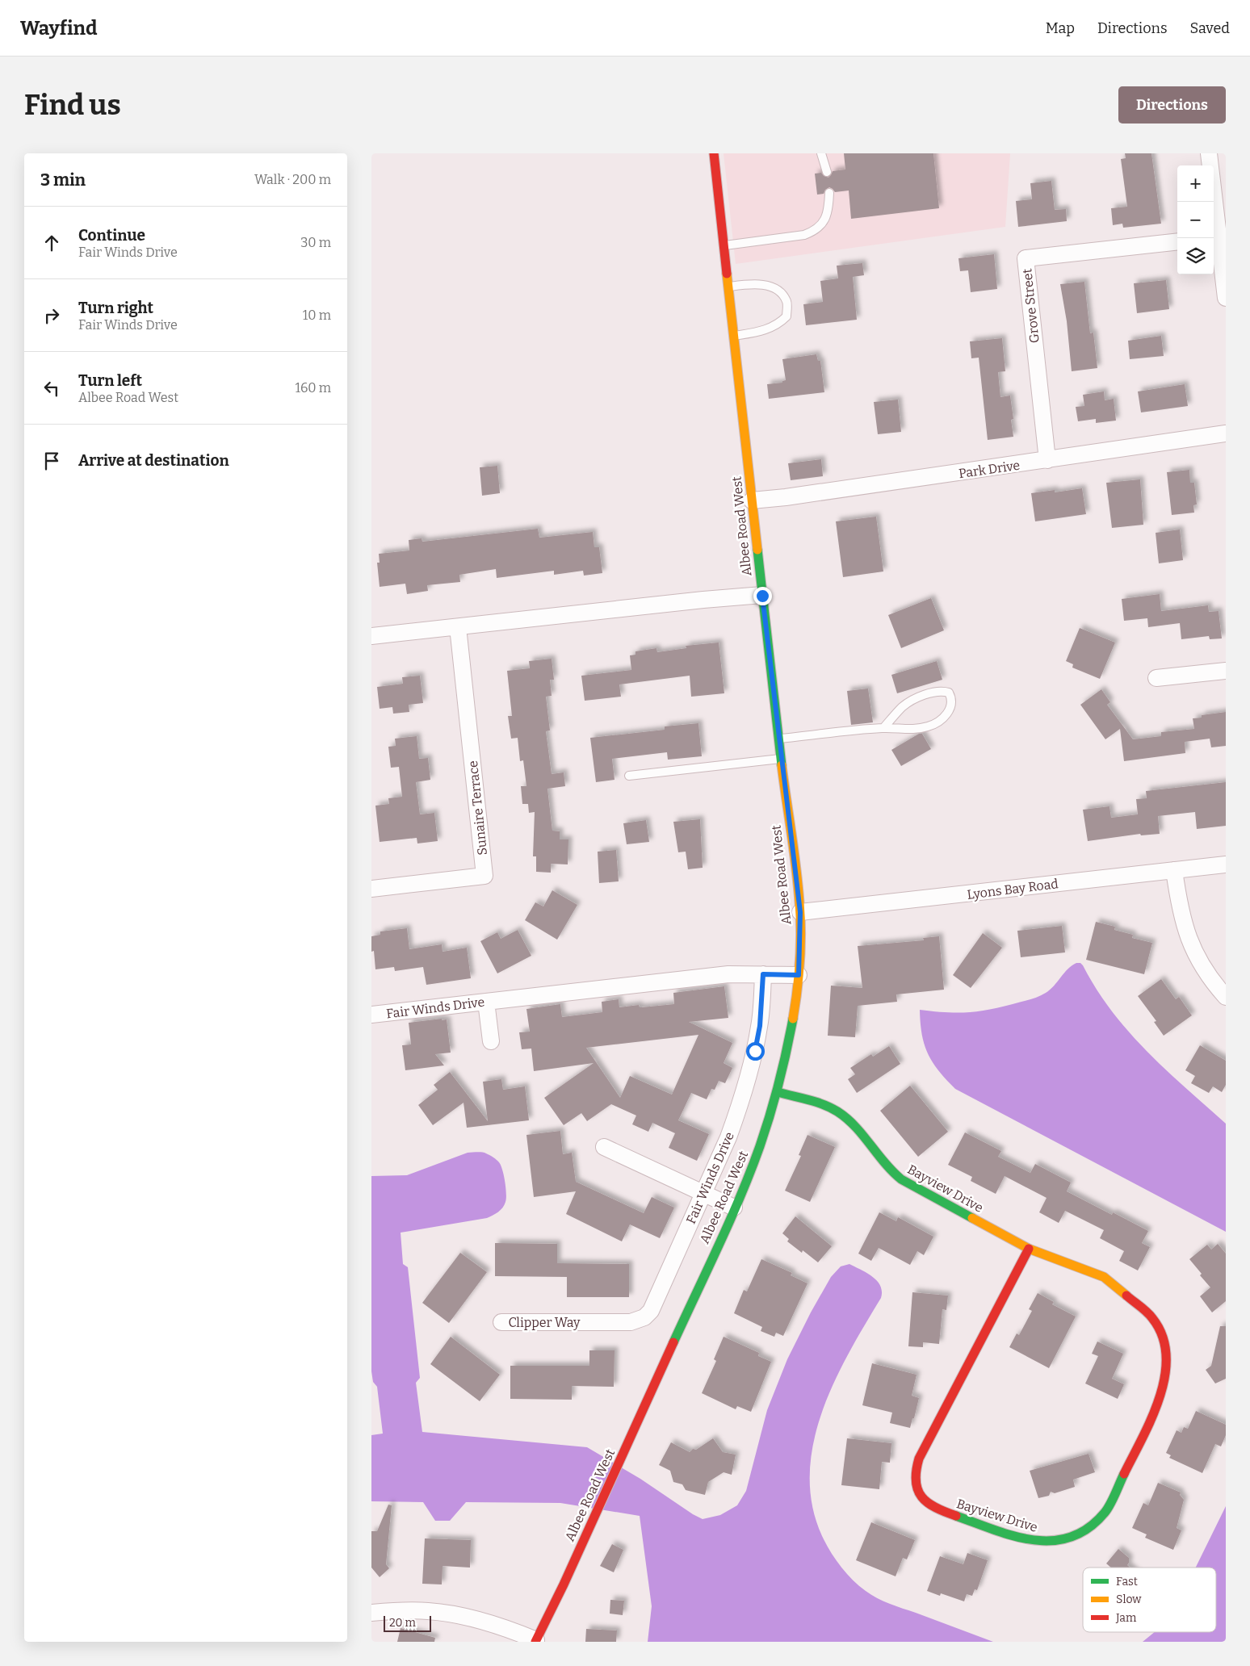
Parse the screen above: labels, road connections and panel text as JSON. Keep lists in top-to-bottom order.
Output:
{
  "streets": {
    "street": [
      "Grove Street",
      "Park Drive",
      "Albee Road West",
      "Sunaire Terrace",
      "Lyons Bay Road",
      "Fair Winds Drive",
      "Bayview Drive",
      "Clipper Way"
    ]
  },
  "crossings": [
    ["Grove Street", "Park Drive"],
    ["Park Drive", "Albee Road West"],
    ["Albee Road West", "Lyons Bay Road"],
    ["Albee Road West", "Fair Winds Drive"],
    ["Albee Road West", "Bayview Drive"],
    ["Fair Winds Drive", "Clipper Way"]
  ],
  "legend": ["Fast", "Slow", "Jam"],
  "scale_bar": "20 m",
  "page": {
    "header": "Wayfind",
    "nav": ["Map", "Directions", "Saved"],
    "buttons": "Directions",
    "title": "Find us",
    "heading": ["3 min", "Walk · 200 m"],
    "map_buttons": ["+", "−"],
    "list": [
      ["Continue", "Fair Winds Drive", "30 m"],
      ["Turn right", "Fair Winds Drive", "10 m"],
      ["Turn left", "Albee Road West", "160 m"],
      "Arrive at destination"
    ],
    "scale": "20 m"
  }
}
